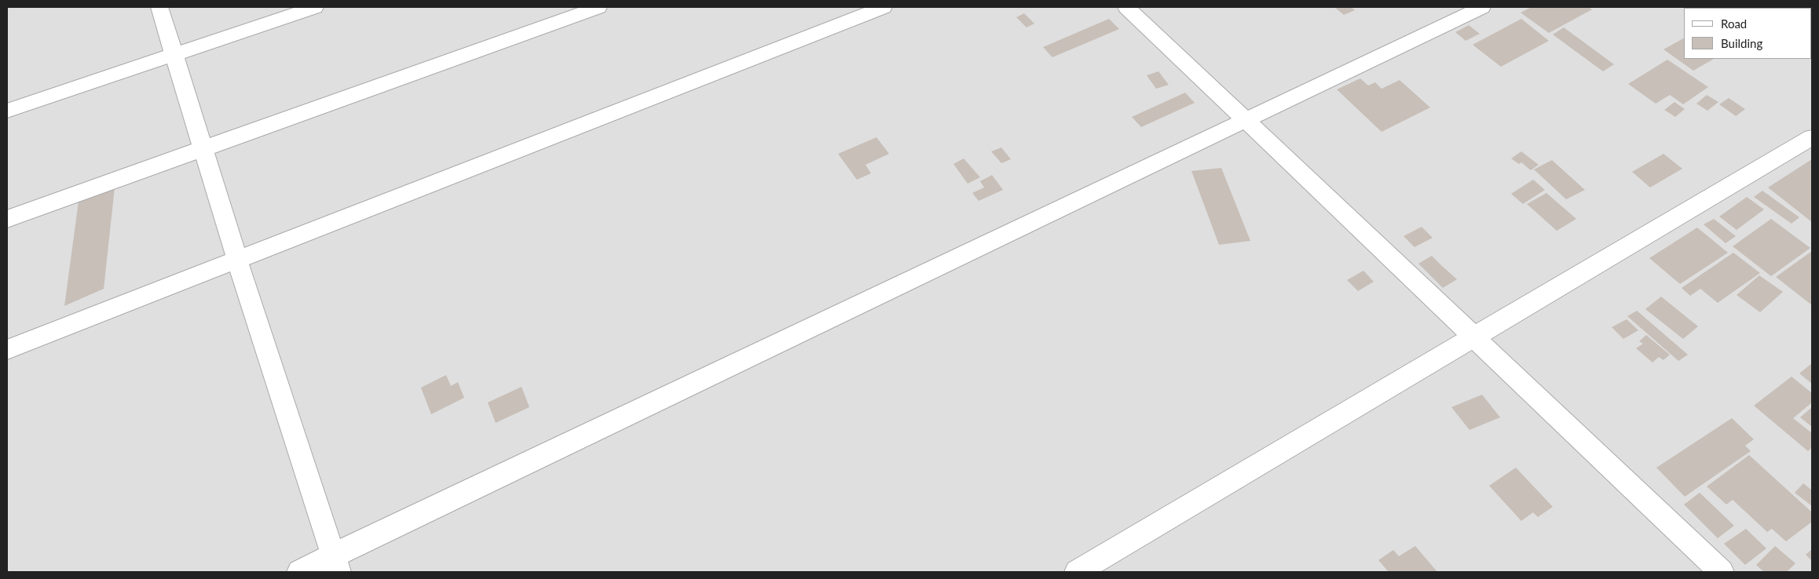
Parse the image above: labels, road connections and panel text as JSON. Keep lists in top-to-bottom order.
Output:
{
  "legend": ["Road", "Building"]
}
